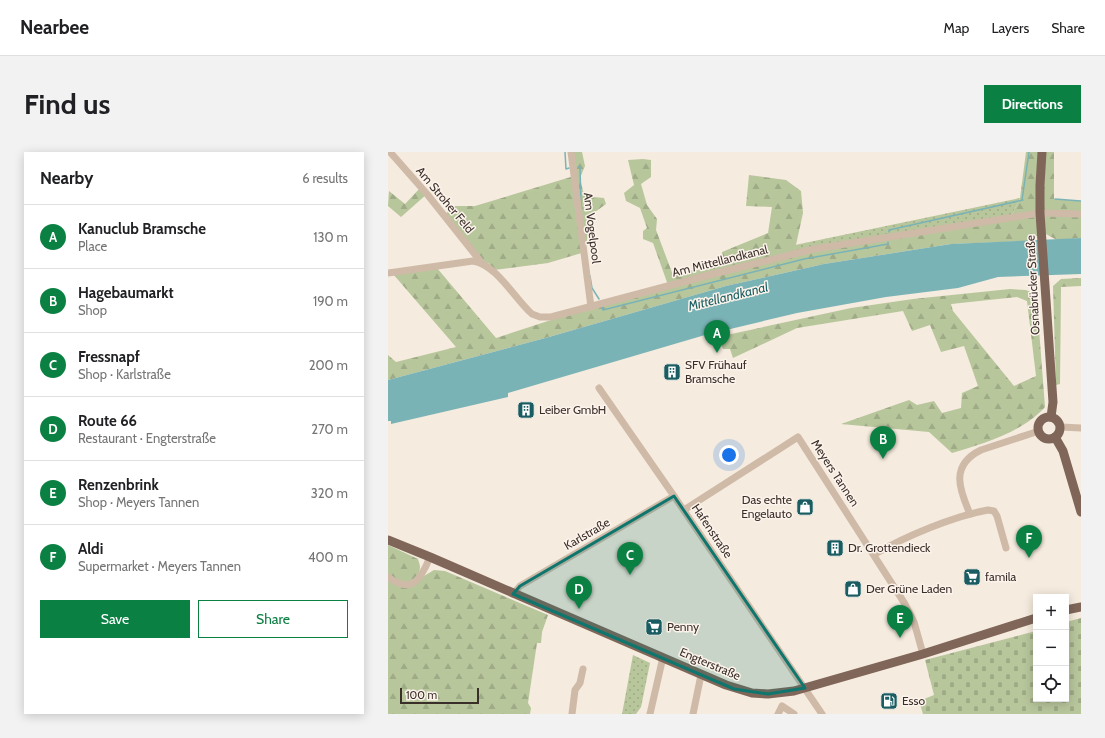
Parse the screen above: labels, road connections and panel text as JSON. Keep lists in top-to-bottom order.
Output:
{
  "streets": {
    "main road": ["Osnabrücker Straße", "Engterstraße"],
    "street": [
      "Am Stroher Feld",
      "Am Vogelpool",
      "Am Mittellandkanal",
      "Meyers Tannen",
      "Hafenstraße",
      "Karlstraße"
    ]
  },
  "crossings": [
    ["Am Stroher Feld", "Am Mittellandkanal"],
    ["Am Vogelpool", "Am Mittellandkanal"],
    ["Am Mittellandkanal", "Osnabrücker Straße"],
    ["Meyers Tannen", "Hafenstraße"],
    ["Meyers Tannen", "Engterstraße"],
    ["Hafenstraße", "Karlstraße"],
    ["Hafenstraße", "Engterstraße"],
    ["Karlstraße", "Engterstraße"]
  ],
  "water": ["Mittellandkanal"],
  "places": {
    "building": ["SFV Frühauf Bramsche", "Leiber GmbH", "Dr. Grottendieck"],
    "shop": ["Das echte Engelauto", "Der Grüne Laden"],
    "supermarket": ["famila", "Penny"],
    "fuel station": ["Esso"]
  },
  "scale_bar": "100 m",
  "page": {
    "header": "Nearbee",
    "nav": ["Map", "Layers", "Share"],
    "buttons": [
      "Directions",
      ["Save", "Share"]
    ],
    "title": "Find us",
    "heading": ["Nearby", "6 results"],
    "list": [
      {
        "mark": "A",
        "name": "Kanuclub Bramsche",
        "note": "Place",
        "value": "130 m"
      },
      {
        "mark": "B",
        "name": "Hagebaumarkt",
        "note": "Shop",
        "value": "190 m"
      },
      {
        "mark": "C",
        "name": "Fressnapf",
        "note": "Shop · Karlstraße",
        "value": "200 m"
      },
      {
        "mark": "D",
        "name": "Route 66",
        "note": "Restaurant · Engterstraße",
        "value": "270 m"
      },
      {
        "mark": "E",
        "name": "Renzenbrink",
        "note": "Shop · Meyers Tannen",
        "value": "320 m"
      },
      {
        "mark": "F",
        "name": "Aldi",
        "note": "Supermarket · Meyers Tannen",
        "value": "400 m"
      }
    ],
    "pins": [
      "A",
      "B",
      "F",
      "C",
      "D",
      "E"
    ],
    "map_buttons": ["+", "−"],
    "scale": "100 m"
  }
}
